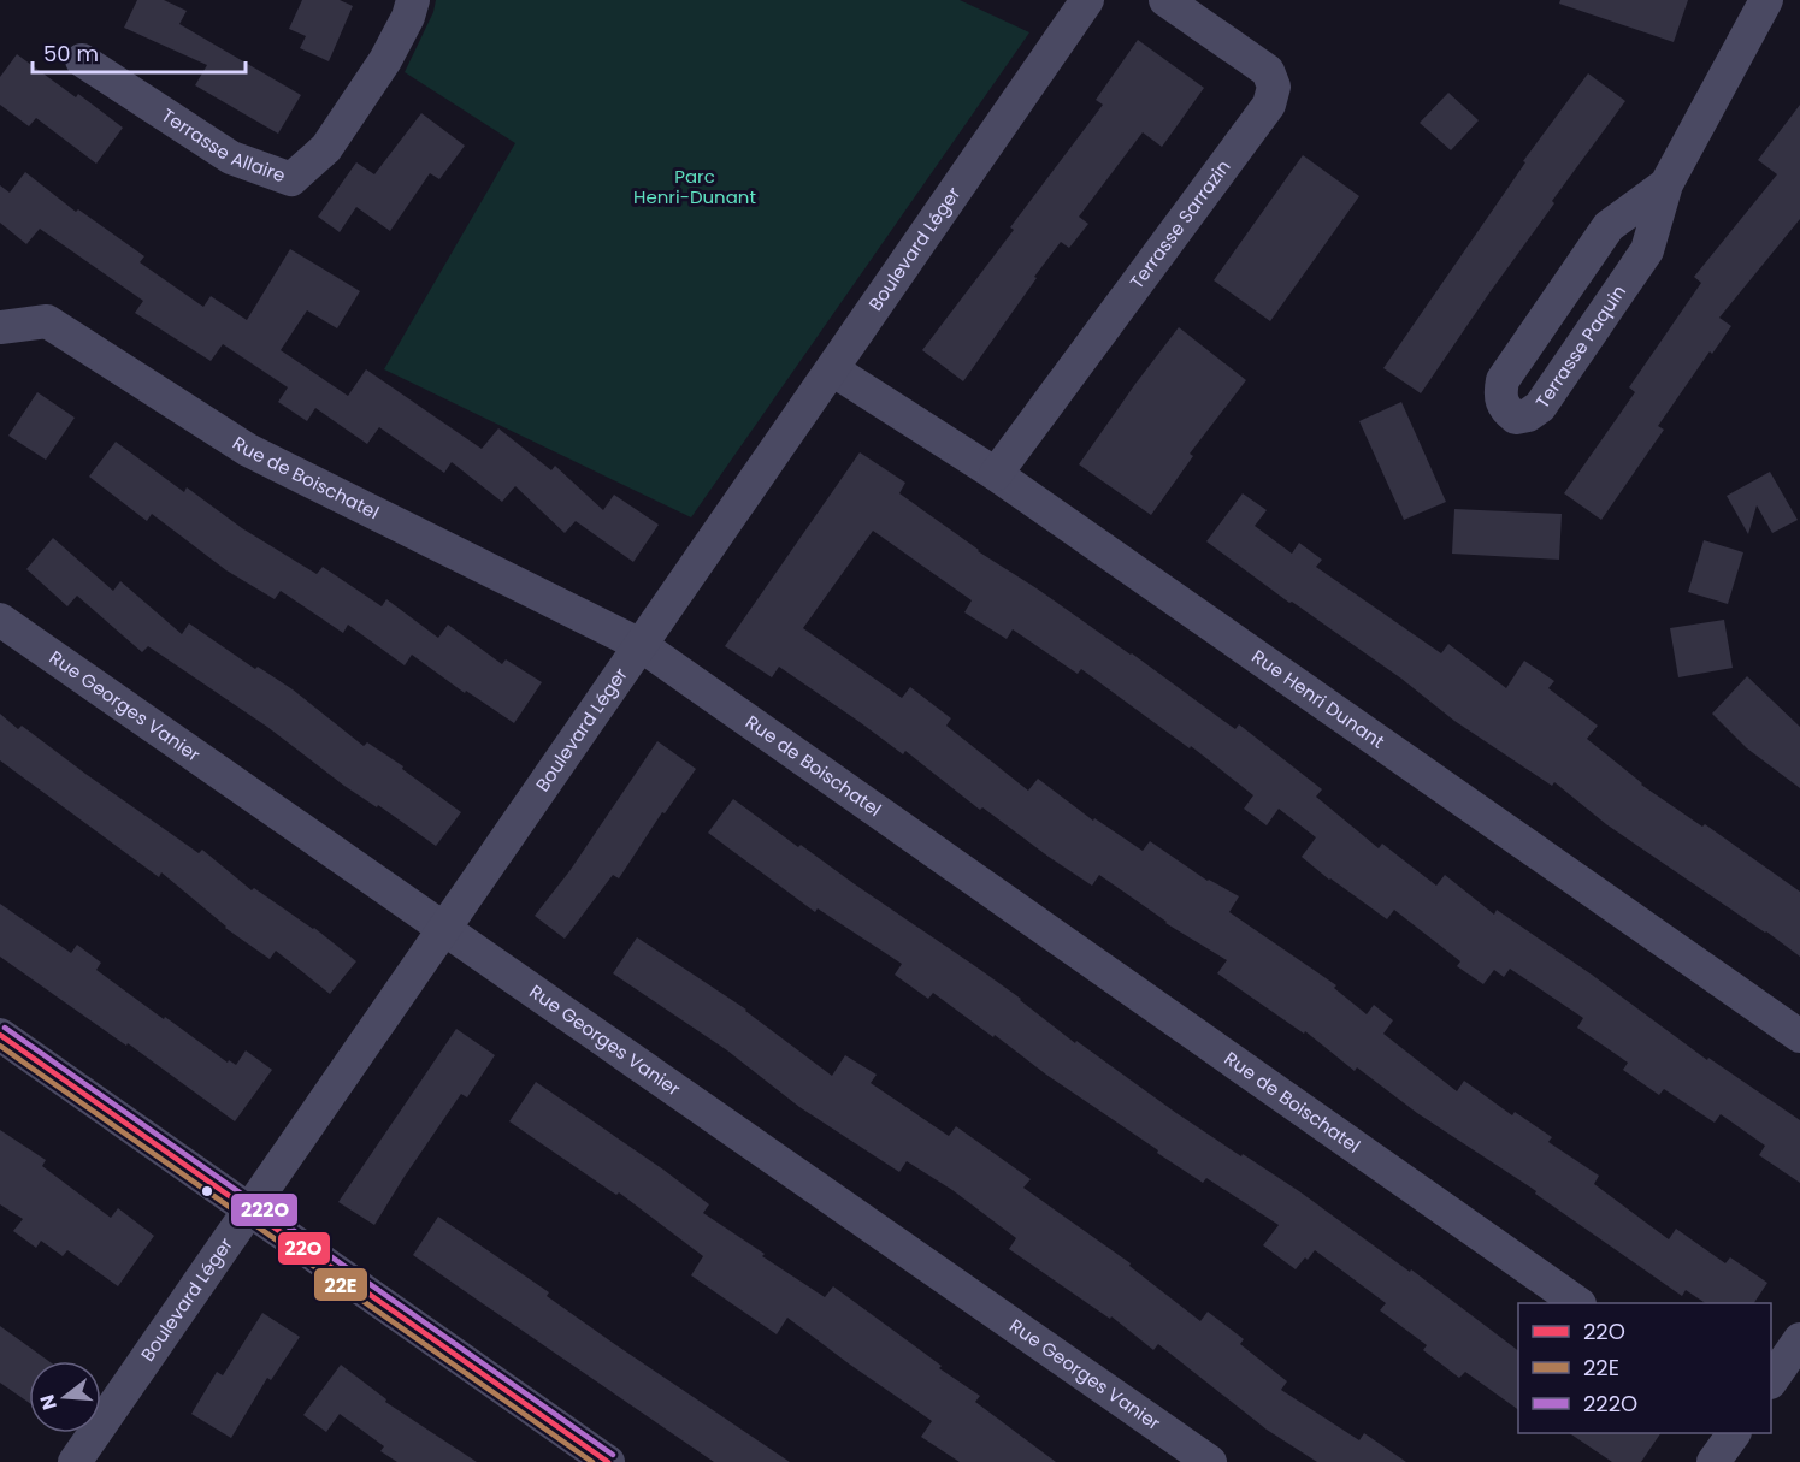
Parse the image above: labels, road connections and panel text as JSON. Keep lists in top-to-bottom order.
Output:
{
  "streets": {
    "street": [
      "Terrasse Allaire",
      "Terrasse Sarrazin",
      "Boulevard Léger",
      "Terrasse Paquin",
      "Rue de Boischatel",
      "Rue Henri Dunant",
      "Rue Georges Vanier"
    ]
  },
  "crossings": [
    ["Terrasse Sarrazin", "Rue Henri Dunant"],
    ["Boulevard Léger", "Rue de Boischatel"],
    ["Boulevard Léger", "Rue Henri Dunant"],
    ["Boulevard Léger", "Rue Georges Vanier"]
  ],
  "parks": ["Parc Henri-Dunant"],
  "lines": ["transit line 222O", "transit line 22O", "transit line 22E"],
  "legend": ["22O", "22E", "222O"],
  "scale_bar": "50 m",
  "north": "left"
}
